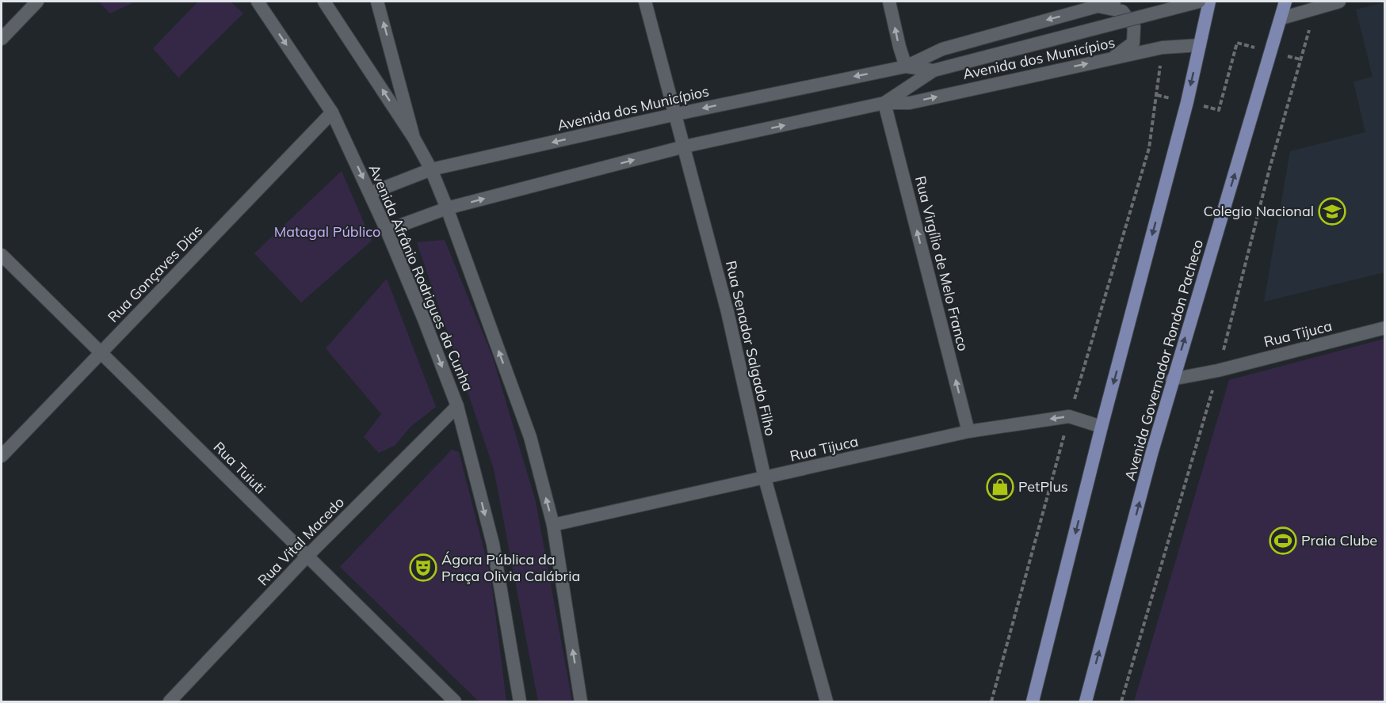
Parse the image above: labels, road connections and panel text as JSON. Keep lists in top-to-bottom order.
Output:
{
  "streets": {
    "main road": ["Avenida Governador Rondon Pacheco"],
    "street": [
      "Avenida dos Municípios",
      "Rua Virgílio de Melo Franco",
      "Rua Gonçaves Dias",
      "Avenida Afrânio Rodrigues da Cunha",
      "Rua Tijuca",
      "Rua Senador Salgado Filho",
      "Rua Tuiuti",
      "Rua Vital Macedo"
    ]
  },
  "crossings": [
    ["Avenida dos Municípios", "Rua Virgílio de Melo Franco"],
    ["Avenida dos Municípios", "Avenida Afrânio Rodrigues da Cunha"],
    ["Avenida dos Municípios", "Rua Senador Salgado Filho"],
    ["Rua Virgílio de Melo Franco", "Rua Tijuca"],
    ["Rua Gonçaves Dias", "Avenida Afrânio Rodrigues da Cunha"],
    ["Rua Gonçaves Dias", "Rua Tuiuti"],
    ["Avenida Afrânio Rodrigues da Cunha", "Rua Vital Macedo"],
    ["Rua Tijuca", "Rua Senador Salgado Filho"],
    ["Rua Tijuca", "Avenida Governador Rondon Pacheco"],
    ["Rua Tuiuti", "Rua Vital Macedo"]
  ],
  "one_way": ["Rua Virgílio de Melo Franco"],
  "parks": ["Matagal Público"],
  "places": {
    "school or university": ["Colegio Nacional"],
    "shop": ["PetPlus"],
    "sports": ["Praia Clube"],
    "theatre": ["Ágora Pública da Praça Olivia Calábria"]
  }
}
